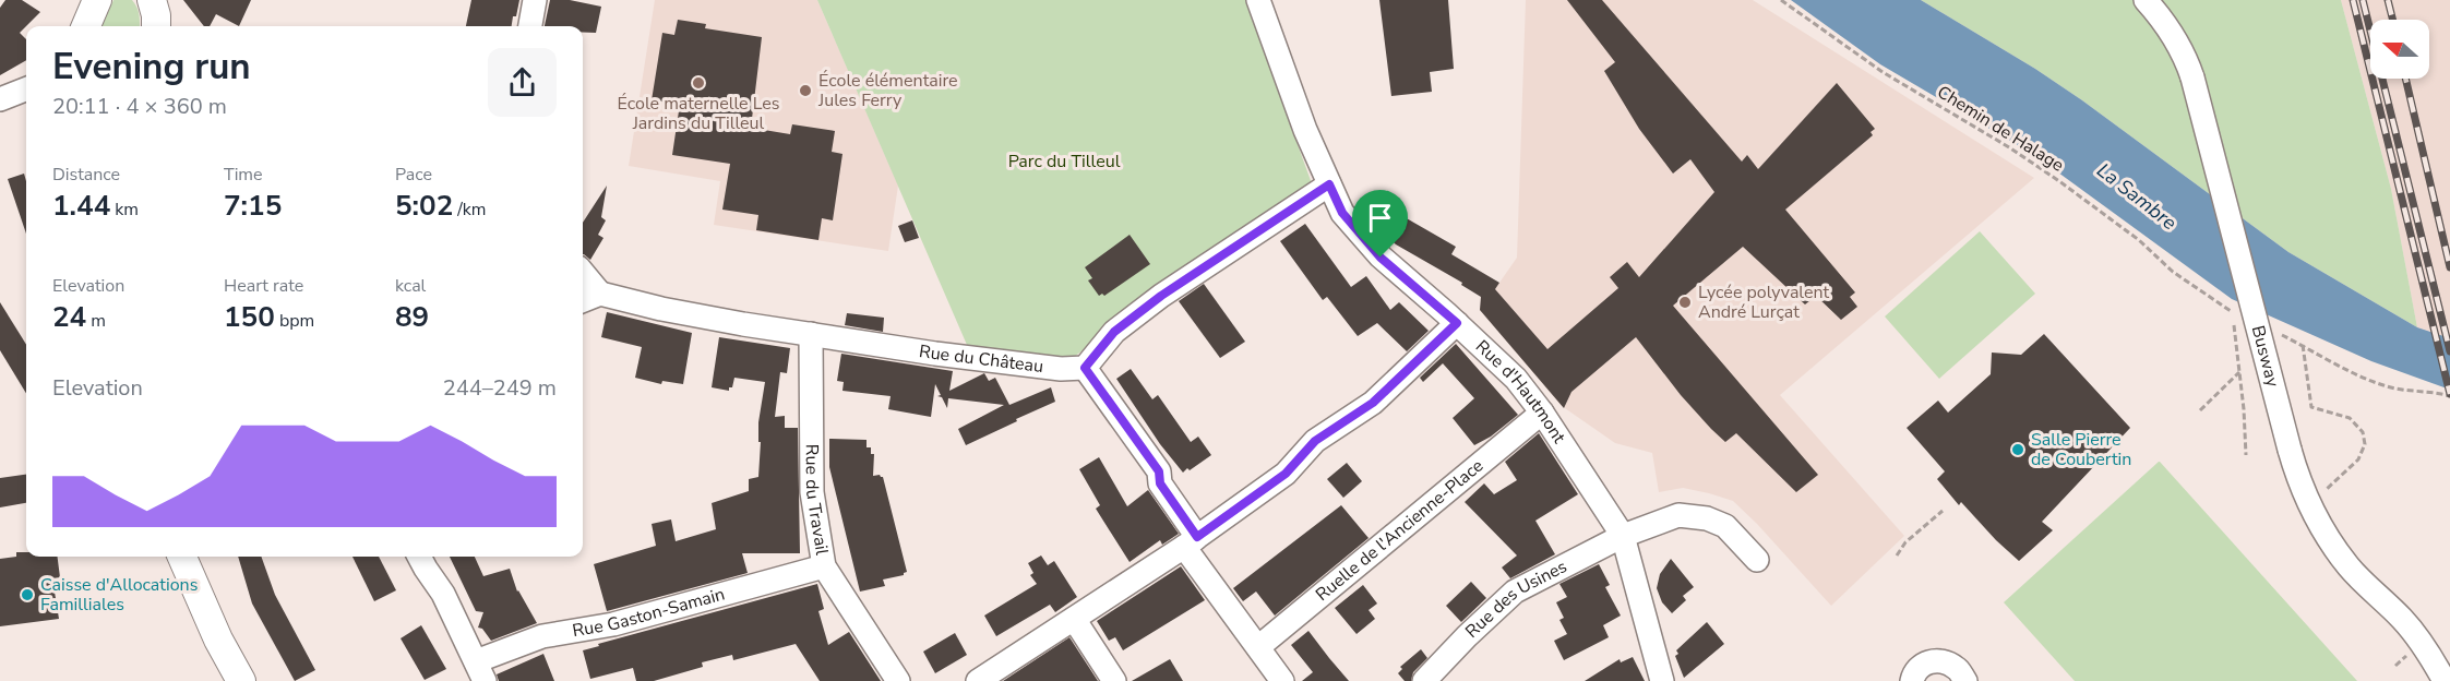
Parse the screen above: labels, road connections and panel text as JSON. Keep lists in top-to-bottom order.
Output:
{
  "streets": {
    "street": [
      "Busway",
      "Rue du Château",
      "Rue d'Hautmont",
      "Rue du Travail",
      "Ruelle de l'Ancienne-Place",
      "Rue des Usines",
      "Rue Gaston-Samain"
    ],
    "path": ["Chemin de Halage"]
  },
  "crossings": [
    ["Rue du Château", "Rue du Travail"],
    ["Rue d'Hautmont", "Ruelle de l'Ancienne-Place"],
    ["Rue d'Hautmont", "Rue des Usines"],
    ["Rue du Travail", "Rue Gaston-Samain"]
  ],
  "water": ["La Sambre"],
  "parks": ["Parc du Tilleul"],
  "places": [
    "École maternelle Les Jardins du Tilleul",
    "École élémentaire Jules Ferry",
    "Lycée polyvalent André Lurçat",
    "Salle Pierre de Coubertin",
    "Caisse d'Allocations Familliales"
  ],
  "north": "left",
  "page": {
    "heading": ["Evening run", "20:11 · 4 × 360 m"],
    "stats": [
      ["Distance", "1.44 km"],
      ["Time", "7:15"],
      ["Pace", "5:02 /km"],
      ["Elevation", "24 m"],
      ["Heart rate", "150 bpm"],
      ["kcal", "89"]
    ],
    "chart": ["Elevation", "244–249 m"]
  }
}
